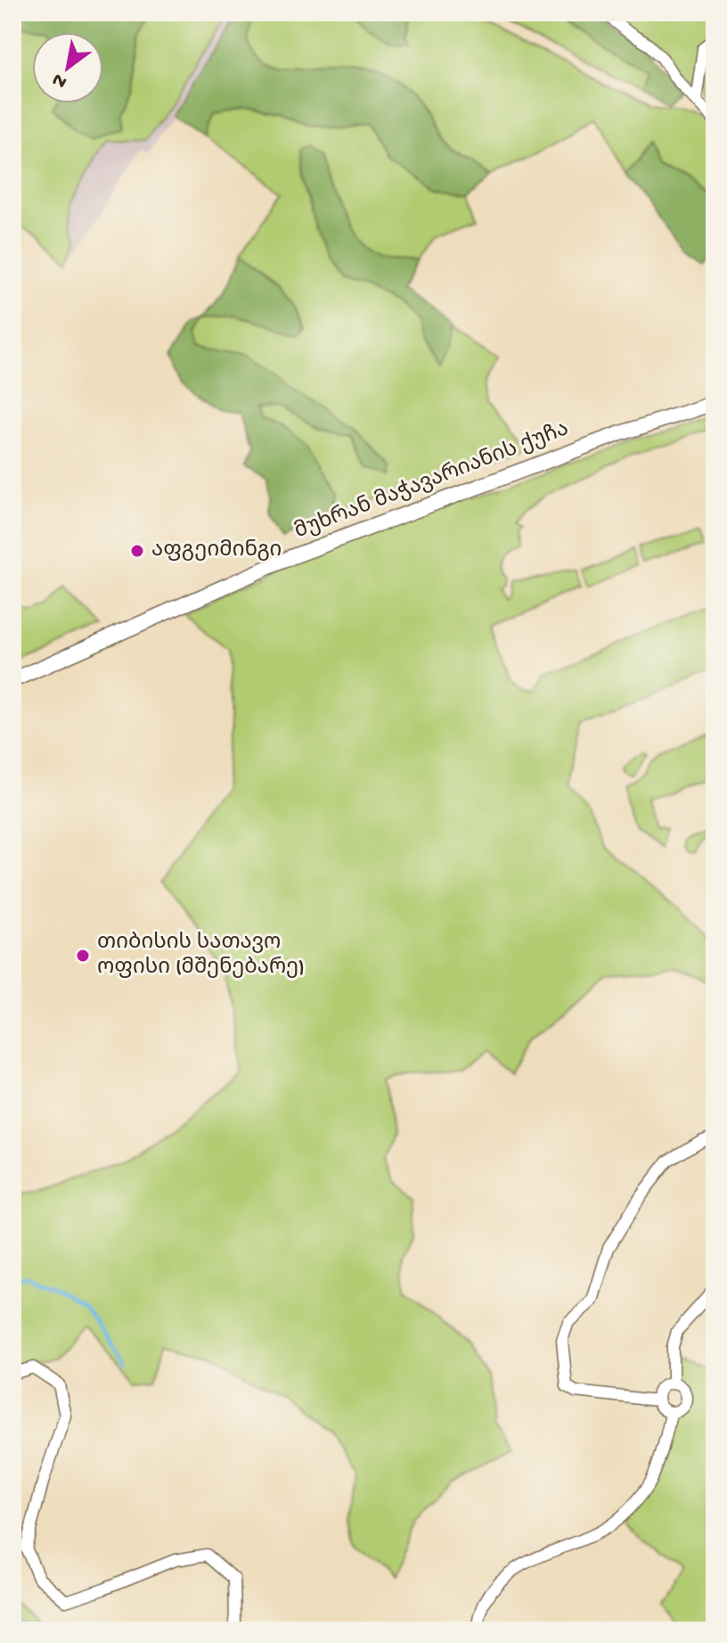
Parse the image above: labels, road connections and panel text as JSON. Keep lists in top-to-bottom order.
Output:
{
  "streets": {
    "main road": ["მუხრან მაჭავარიანის ქუჩა"]
  },
  "places": ["აფგეიმინგი", "თიბისის სათავო ოფისი (მშენებარე)"],
  "north": "bottom left"
}
